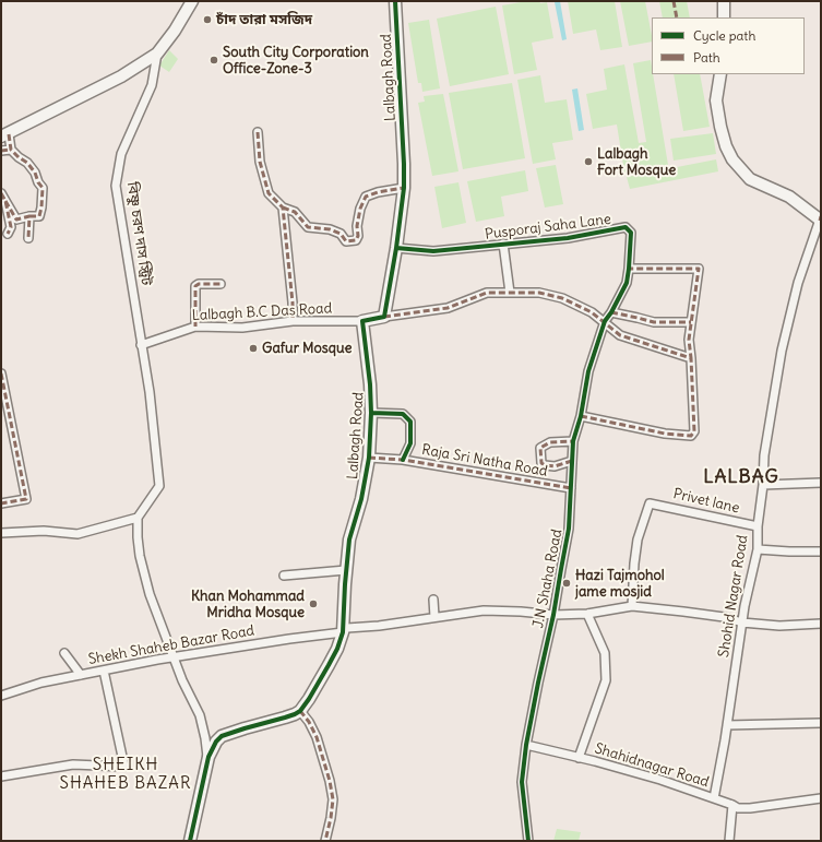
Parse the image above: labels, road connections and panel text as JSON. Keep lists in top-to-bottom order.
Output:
{
  "streets": {
    "street": [
      "Lalbagh Road",
      "Pusporaj Saha Lane",
      "বিষ্ণু চরণ দাস স্ট্রিট",
      "Lalbagh B.C Das Road",
      "Raja Sri Natha Road",
      "Privet lane",
      "J.N Shaha Road",
      "Shohid Nagar Road",
      "Shekh Shaheb Bazar Road",
      "Shahidnagar Road"
    ]
  },
  "crossings": [
    ["Lalbagh Road", "Pusporaj Saha Lane"],
    ["Lalbagh Road", "Lalbagh B.C Das Road"],
    ["Lalbagh Road", "Raja Sri Natha Road"],
    ["Lalbagh Road", "J.N Shaha Road"],
    ["Lalbagh Road", "Shekh Shaheb Bazar Road"],
    ["Pusporaj Saha Lane", "J.N Shaha Road"],
    ["বিষ্ণু চরণ দাস স্ট্রিট", "Lalbagh B.C Das Road"],
    ["Raja Sri Natha Road", "J.N Shaha Road"],
    ["Privet lane", "J.N Shaha Road"],
    ["Privet lane", "Shohid Nagar Road"],
    ["J.N Shaha Road", "Shohid Nagar Road"],
    ["J.N Shaha Road", "Shekh Shaheb Bazar Road"],
    ["J.N Shaha Road", "Shahidnagar Road"],
    ["Shohid Nagar Road", "Shahidnagar Road"]
  ],
  "districts": ["LALBAG", "SHEIKH SHAHEB BAZAR"],
  "places": [
    "চাঁদ তারা মসজিদ",
    "South City Corporation Office-Zone-3",
    "Lalbagh Fort Mosque",
    "Gafur Mosque",
    "Hazi Tajmohol jame mosjid",
    "Khan Mohammad Mridha Mosque"
  ],
  "legend": ["Cycle path", "Path"]
}
